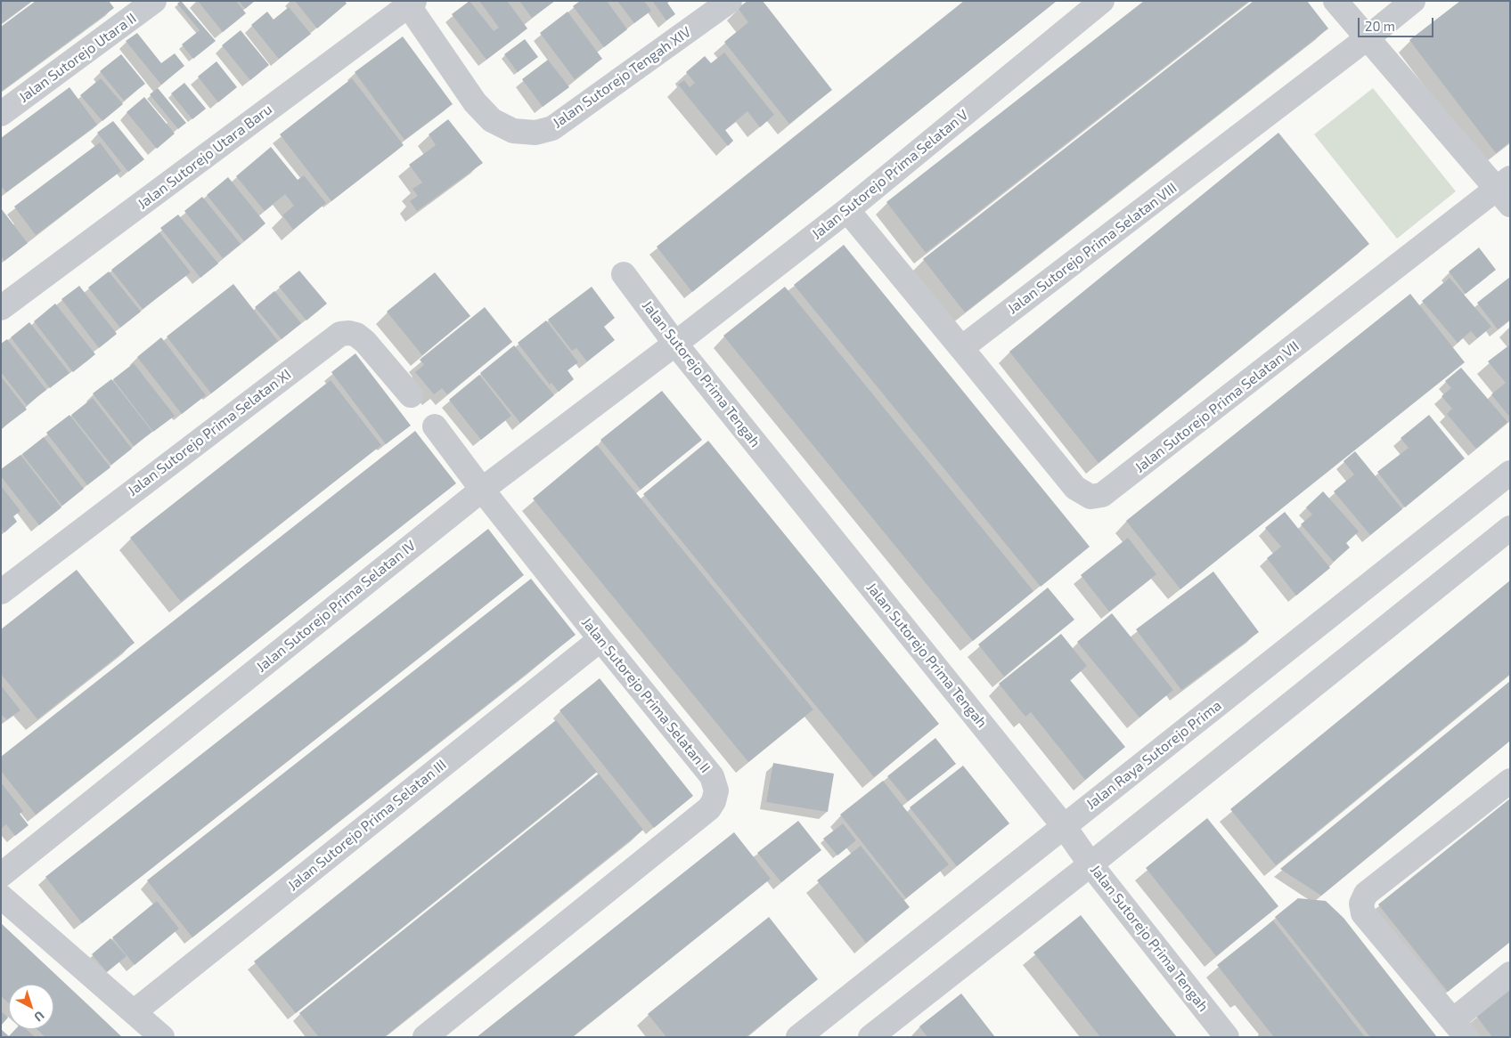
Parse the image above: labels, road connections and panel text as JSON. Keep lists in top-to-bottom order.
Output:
{
  "streets": {
    "street": [
      "Jalan Sutorejo Utara II",
      "Jalan Sutorejo Tengah XIV",
      "Jalan Sutorejo Utara Baru",
      "Jalan Sutorejo Prima Selatan V",
      "Jalan Sutorejo Prima Selatan VIII",
      "Jalan Sutorejo Prima Tengah",
      "Jalan Sutorejo Prima Selatan VII",
      "Jalan Sutorejo Prima Selatan XI",
      "Jalan Sutorejo Prima Selatan IV",
      "Jalan Sutorejo Prima Selatan II",
      "Jalan Raya Sutorejo Prima",
      "Jalan Sutorejo Prima Selatan III"
    ]
  },
  "crossings": [
    ["Jalan Sutorejo Tengah XIV", "Jalan Sutorejo Utara Baru"],
    ["Jalan Sutorejo Prima Selatan V", "Jalan Sutorejo Prima Tengah"],
    ["Jalan Sutorejo Prima Selatan V", "Jalan Sutorejo Prima Selatan IV"],
    ["Jalan Sutorejo Prima Selatan VIII", "Jalan Sutorejo Prima Selatan VII"],
    ["Jalan Sutorejo Prima Tengah", "Jalan Sutorejo Prima Selatan IV"],
    ["Jalan Sutorejo Prima Tengah", "Jalan Raya Sutorejo Prima"],
    ["Jalan Sutorejo Prima Selatan IV", "Jalan Sutorejo Prima Selatan II"],
    ["Jalan Sutorejo Prima Selatan II", "Jalan Sutorejo Prima Selatan III"]
  ],
  "scale_bar": "20 m",
  "north": "bottom right"
}
